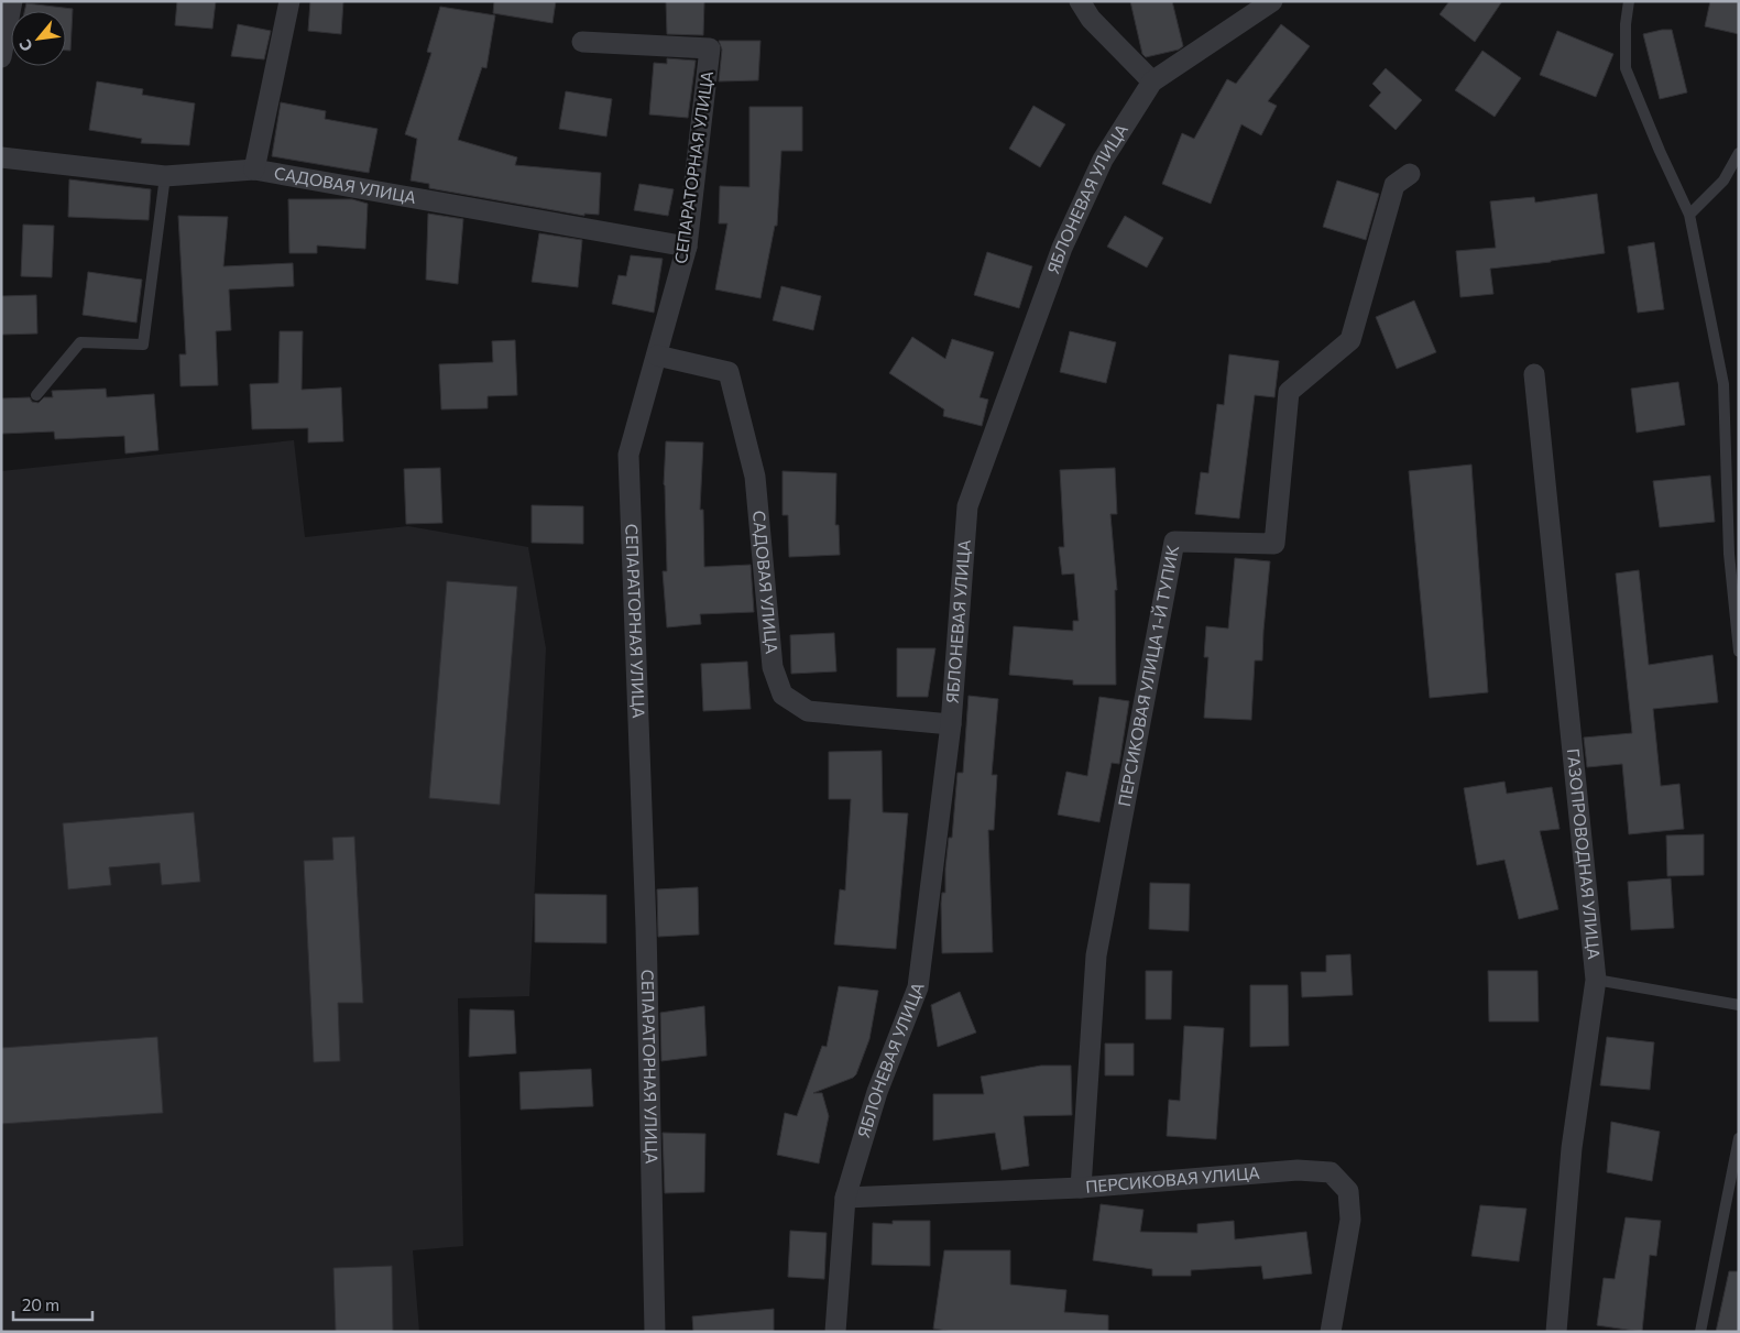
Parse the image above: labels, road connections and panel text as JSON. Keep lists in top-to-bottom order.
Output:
{
  "streets": {
    "street": [
      "СЕПАРАТОРНАЯ УЛИЦА",
      "САДОВАЯ УЛИЦА",
      "ЯБЛОНЕВАЯ УЛИЦА",
      "ПЕРСИКОВАЯ УЛИЦА 1-Й ТУПИК",
      "ГАЗОПРОВОДНАЯ УЛИЦА",
      "ПЕРСИКОВАЯ УЛИЦА"
    ]
  },
  "crossings": [
    ["СЕПАРАТОРНАЯ УЛИЦА", "САДОВАЯ УЛИЦА"],
    ["САДОВАЯ УЛИЦА", "ЯБЛОНЕВАЯ УЛИЦА"],
    ["ЯБЛОНЕВАЯ УЛИЦА", "ПЕРСИКОВАЯ УЛИЦА"],
    ["ПЕРСИКОВАЯ УЛИЦА 1-Й ТУПИК", "ПЕРСИКОВАЯ УЛИЦА"]
  ],
  "scale_bar": "20 m",
  "north": "bottom left"
}
